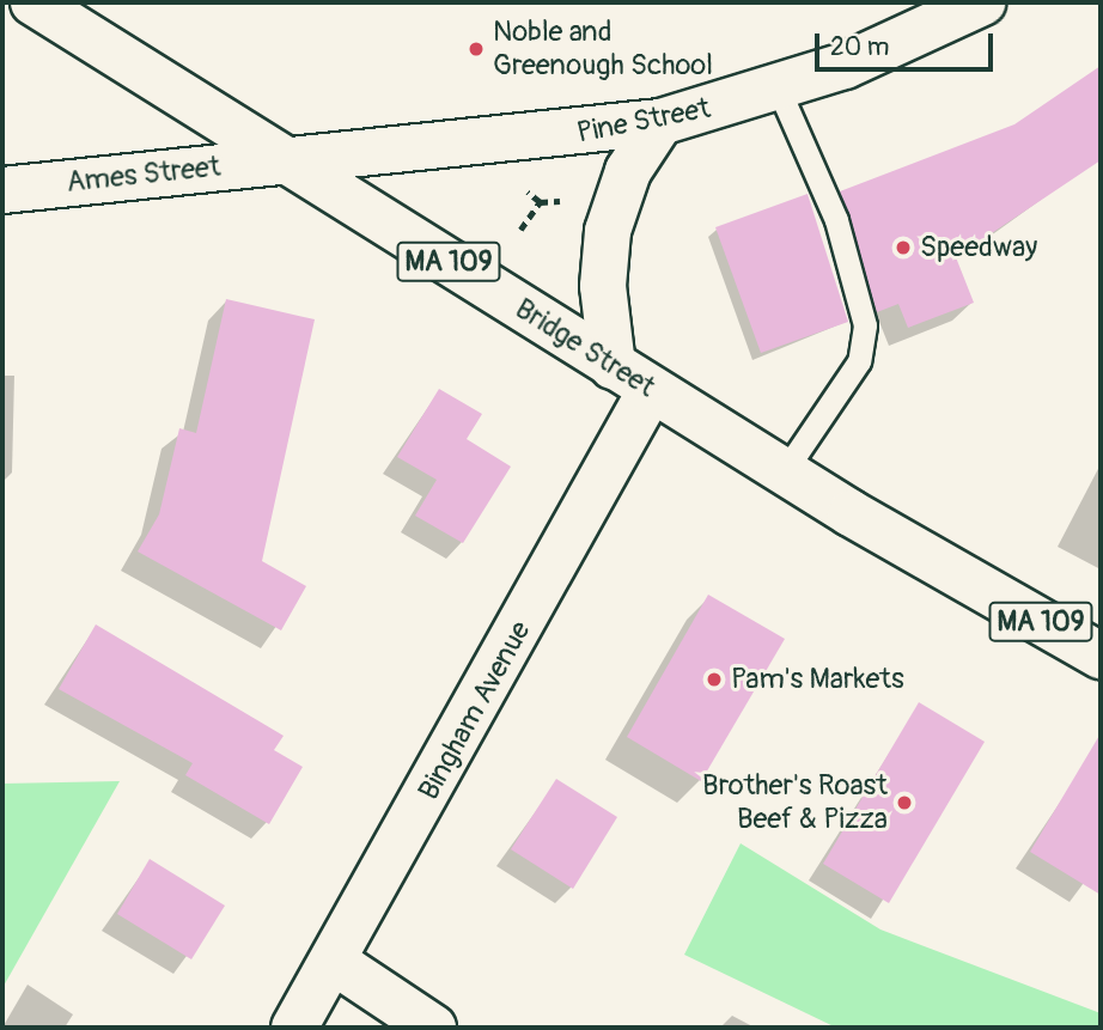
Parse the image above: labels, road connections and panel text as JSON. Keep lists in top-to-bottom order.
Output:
{
  "streets": {
    "street": [
      "Pine Street",
      "Ames Street",
      "MA 109",
      "Bridge Street",
      "Bingham Avenue"
    ]
  },
  "crossings": [
    ["Pine Street", "Ames Street"],
    ["Pine Street", "Bridge Street"],
    ["Ames Street", "Bridge Street"],
    ["Bridge Street", "Bingham Avenue"]
  ],
  "places": [
    "Noble and Greenough School",
    "Speedway",
    "Pam's Markets",
    "Brother's Roast Beef & Pizza"
  ],
  "scale_bar": "20 m"
}
